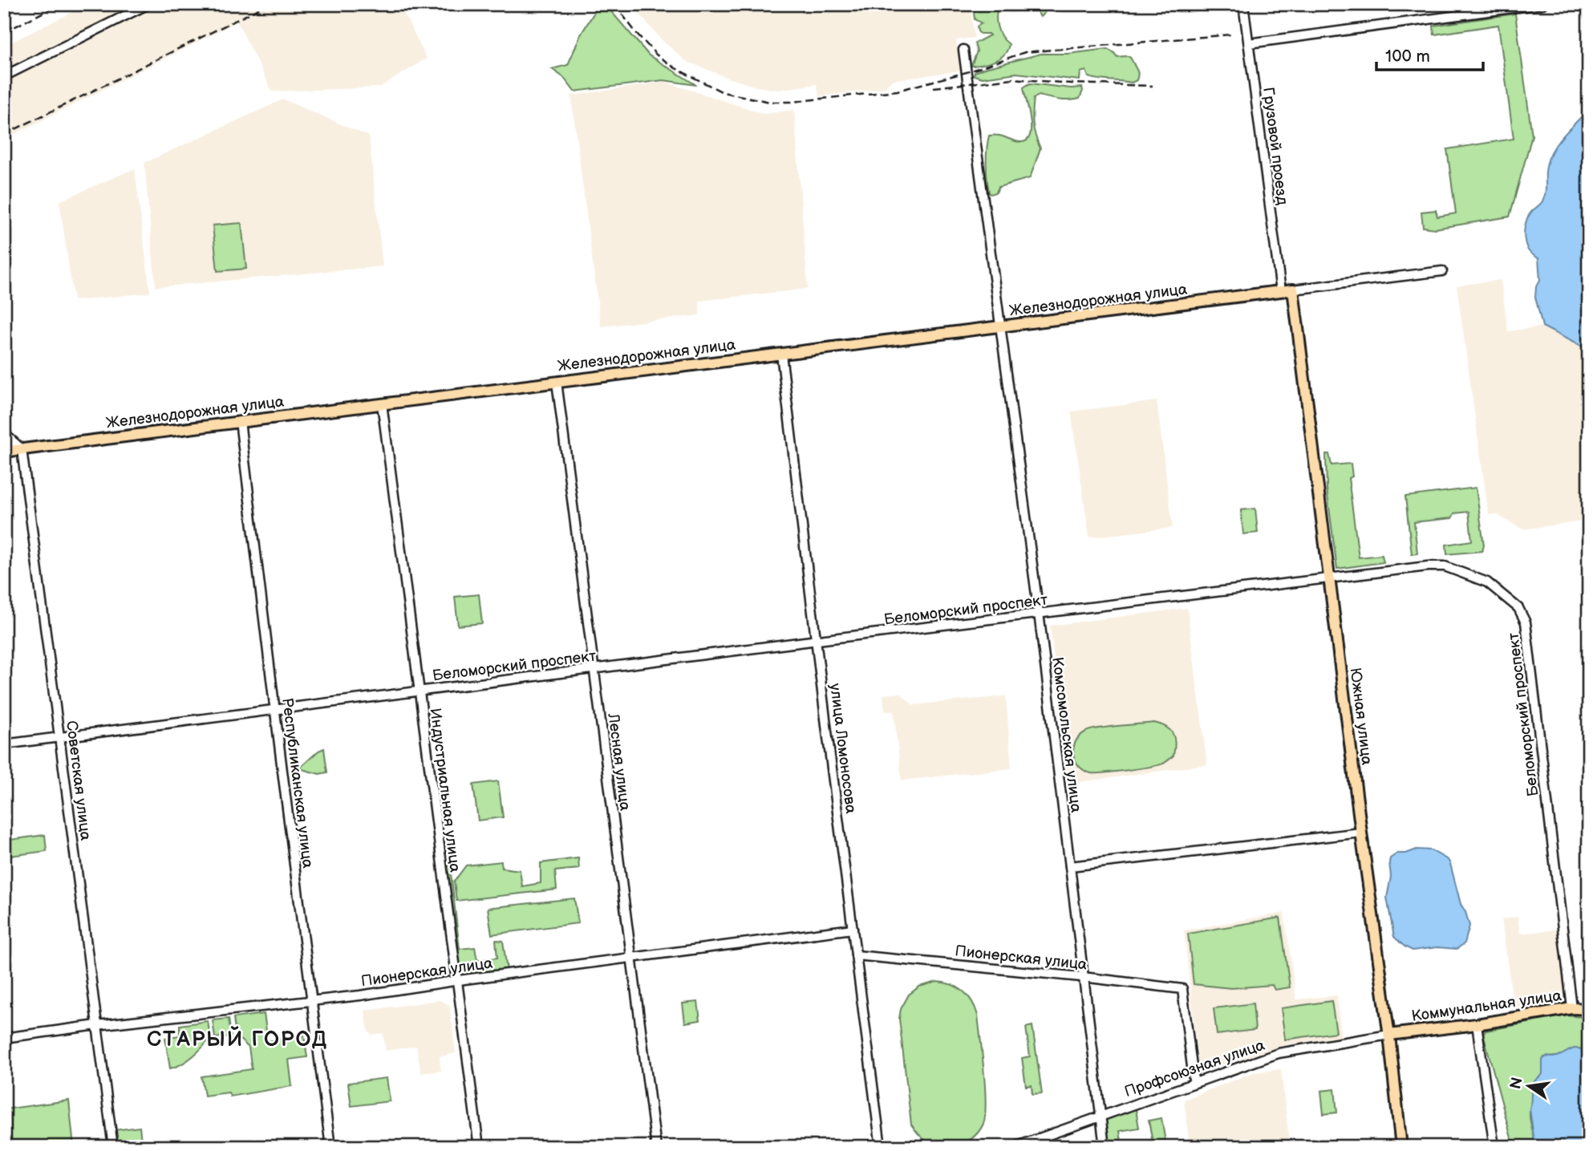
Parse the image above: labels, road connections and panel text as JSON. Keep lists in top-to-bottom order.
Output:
{
  "streets": {
    "main road": ["Железнодорожная улица", "Южная улица", "Коммунальная улица"],
    "street": [
      "Грузовой проезд",
      "Беломорский проспект",
      "Комсомольская улица",
      "улица Ломоносова",
      "Лесная улица",
      "Советская улица",
      "Республиканская улица",
      "Индустриальная улица",
      "Пионерская улица",
      "Профсоюзная улица"
    ]
  },
  "crossings": [
    ["Грузовой проезд", "Железнодорожная улица"],
    ["Железнодорожная улица", "Южная улица"],
    ["Железнодорожная улица", "Комсомольская улица"],
    ["Железнодорожная улица", "улица Ломоносова"],
    ["Железнодорожная улица", "Лесная улица"],
    ["Железнодорожная улица", "Советская улица"],
    ["Железнодорожная улица", "Республиканская улица"],
    ["Железнодорожная улица", "Индустриальная улица"],
    ["Беломорский проспект", "Южная улица"],
    ["Беломорский проспект", "Комсомольская улица"],
    ["Беломорский проспект", "улица Ломоносова"],
    ["Беломорский проспект", "Лесная улица"],
    ["Беломорский проспект", "Советская улица"],
    ["Беломорский проспект", "Республиканская улица"],
    ["Беломорский проспект", "Индустриальная улица"],
    ["Беломорский проспект", "Коммунальная улица"],
    ["Южная улица", "Коммунальная улица"],
    ["Южная улица", "Профсоюзная улица"],
    ["Комсомольская улица", "Пионерская улица"],
    ["Комсомольская улица", "Профсоюзная улица"],
    ["улица Ломоносова", "Пионерская улица"],
    ["Лесная улица", "Пионерская улица"],
    ["Советская улица", "Пионерская улица"],
    ["Республиканская улица", "Пионерская улица"],
    ["Индустриальная улица", "Пионерская улица"],
    ["Коммунальная улица", "Профсоюзная улица"]
  ],
  "districts": ["СТАРЫЙ ГОРОД"],
  "scale_bar": "100 m",
  "north": "left"
}
